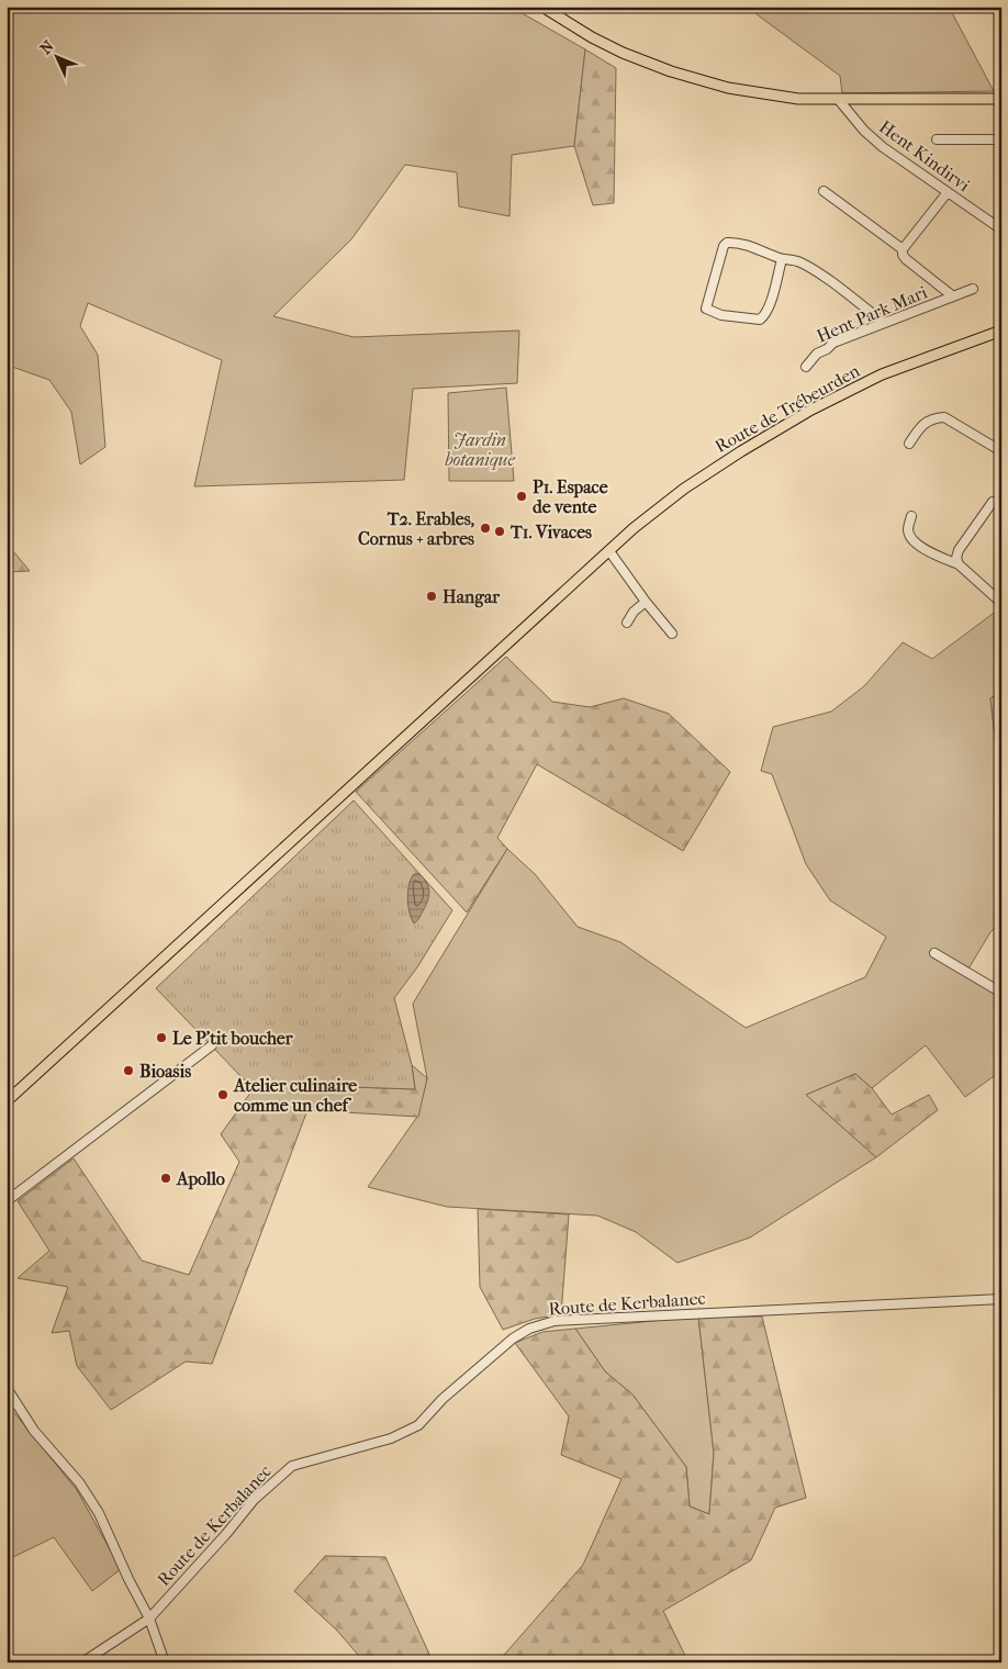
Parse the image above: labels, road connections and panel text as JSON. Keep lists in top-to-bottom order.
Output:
{
  "streets": {
    "main road": ["Route de Trébeurden"],
    "street": ["Hent Kindirvi", "Hent Park Mari", "Route de Kerbalanec"]
  },
  "parks": ["Jardin botanique"],
  "places": [
    "P1. Espace de vente",
    "T2. Erables, Cornus + arbres",
    "T1. Vivaces",
    "Hangar",
    "Le P'tit boucher",
    "Bioasis",
    "Atelier culinaire comme un chef",
    "Apollo"
  ],
  "north": "top left"
}
